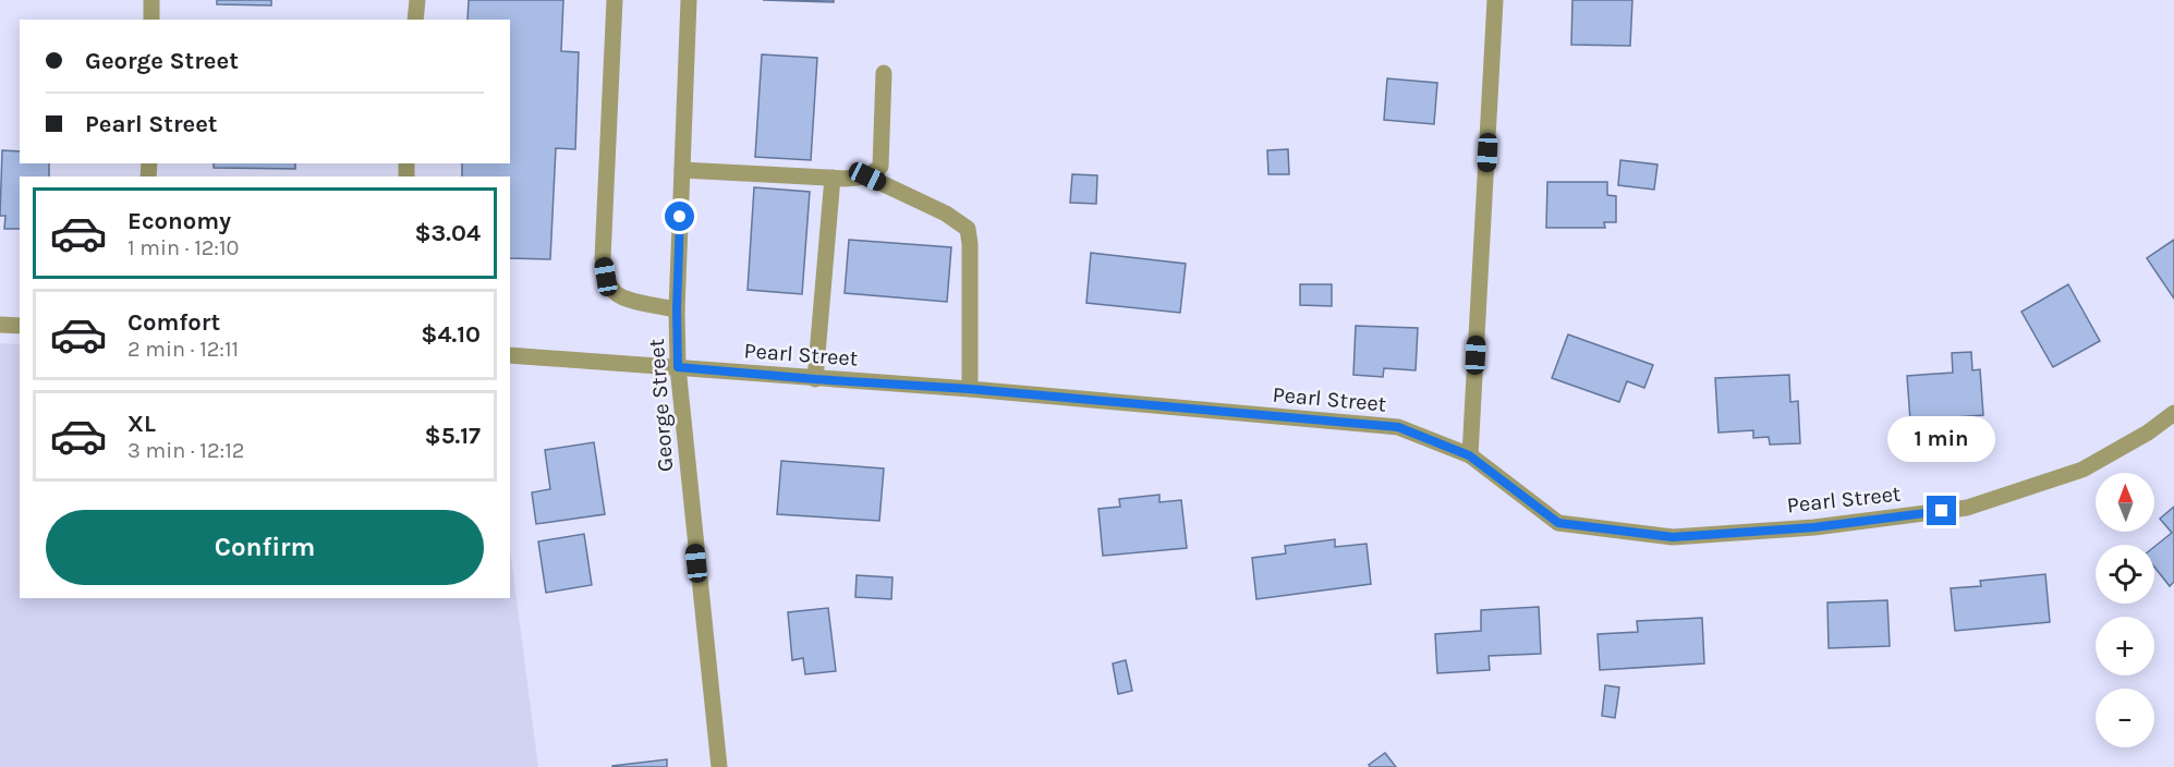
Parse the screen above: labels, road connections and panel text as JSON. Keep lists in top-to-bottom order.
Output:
{
  "streets": {
    "street": ["Pearl Street", "George Street"]
  },
  "crossings": [
    ["Pearl Street", "George Street"]
  ],
  "north": "top",
  "page": {
    "banner": ["George Street", "Pearl Street"],
    "list": [
      {
        "name": "Economy",
        "note": "1 min · 12:10",
        "value": "$3.04"
      },
      {
        "name": "Comfort",
        "note": "2 min · 12:11",
        "value": "$4.10"
      },
      {
        "name": "XL",
        "note": "3 min · 12:12",
        "value": "$5.17"
      }
    ],
    "bubble": "1 min",
    "map_buttons": ["+", "−"],
    "buttons": "Confirm"
  }
}
